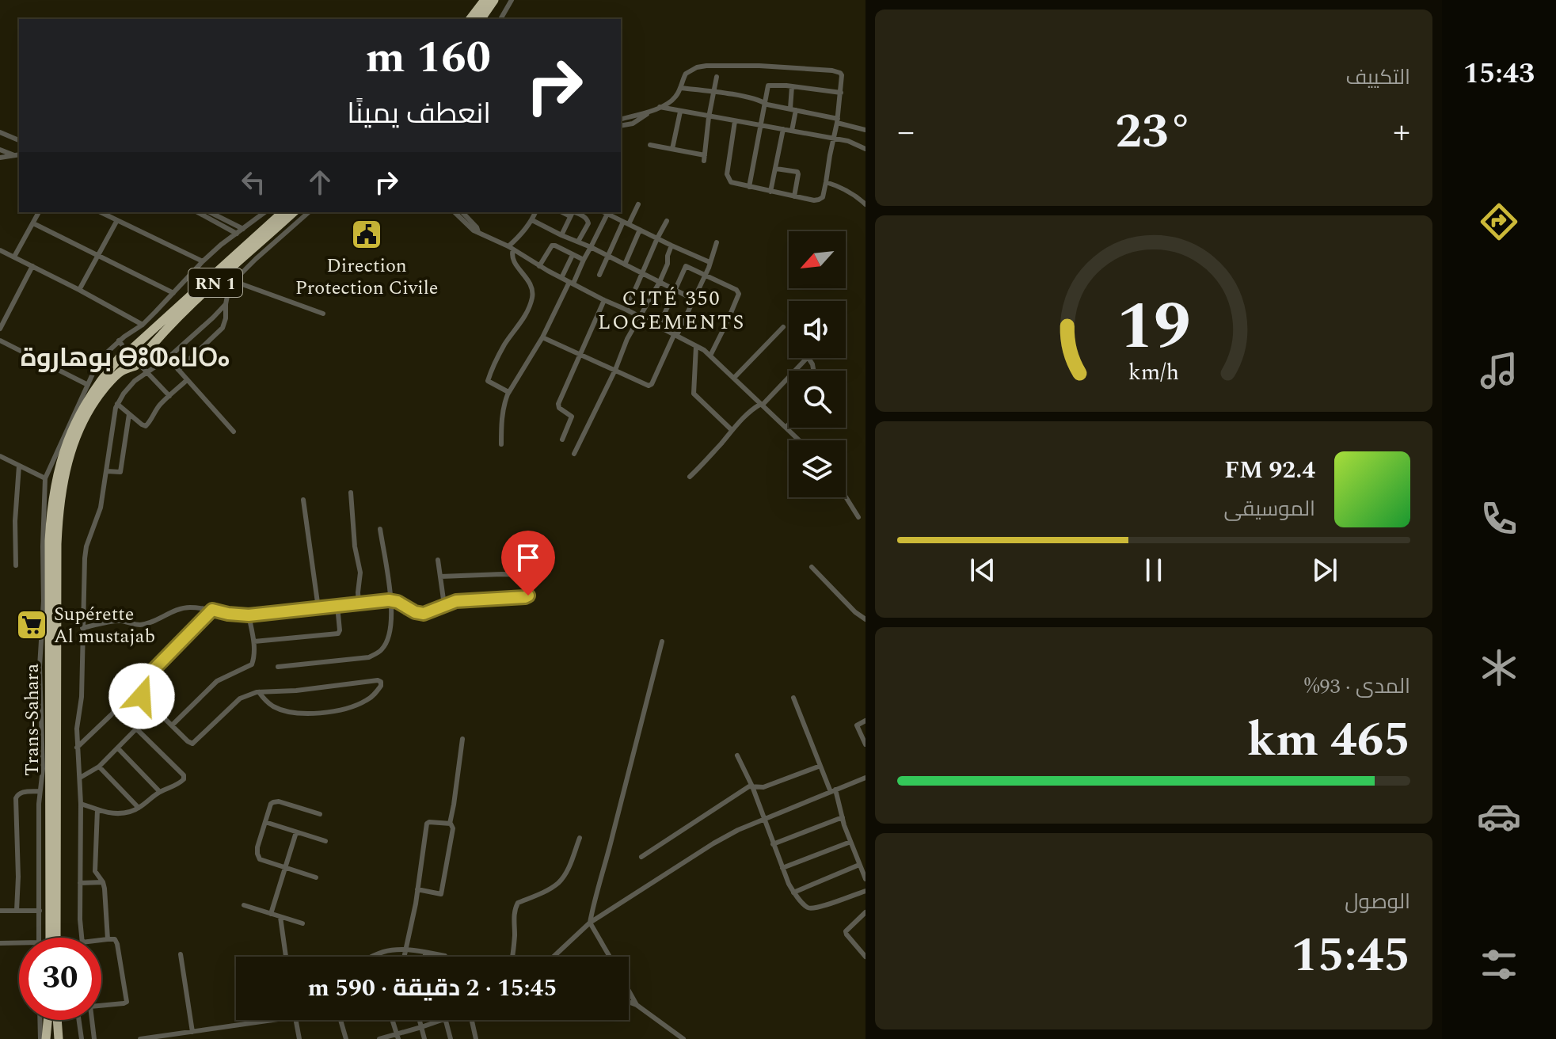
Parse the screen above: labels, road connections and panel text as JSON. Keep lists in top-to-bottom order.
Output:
{
  "streets": {
    "highway": ["RN 1", "Trans-Sahara"]
  },
  "districts": ["CITÉ 350 LOGEMENTS", "بوهاروة ⴱⵓⵀⴰⵡⵔⴰ"],
  "places": {
    "public building": ["Direction Protection Civile"],
    "supermarket": ["Supérette Al mustajab"]
  },
  "north": "bottom left",
  "page": {
    "tabs": "15:43",
    "tile": [
      "التكييف",
      ["المدى · 93%", "465 km"],
      ["الوصول", "15:45"]
    ],
    "turn": ["160 m", "انعطف يمينًا"],
    "heat": ["−", "23°", "+"],
    "song": ["92.4 FM", "الموسيقى"],
    "limit": "30",
    "trip": "15:45 · 2 دقيقة · 590 m",
    "gauge": ["19", "km/h"]
  }
}
